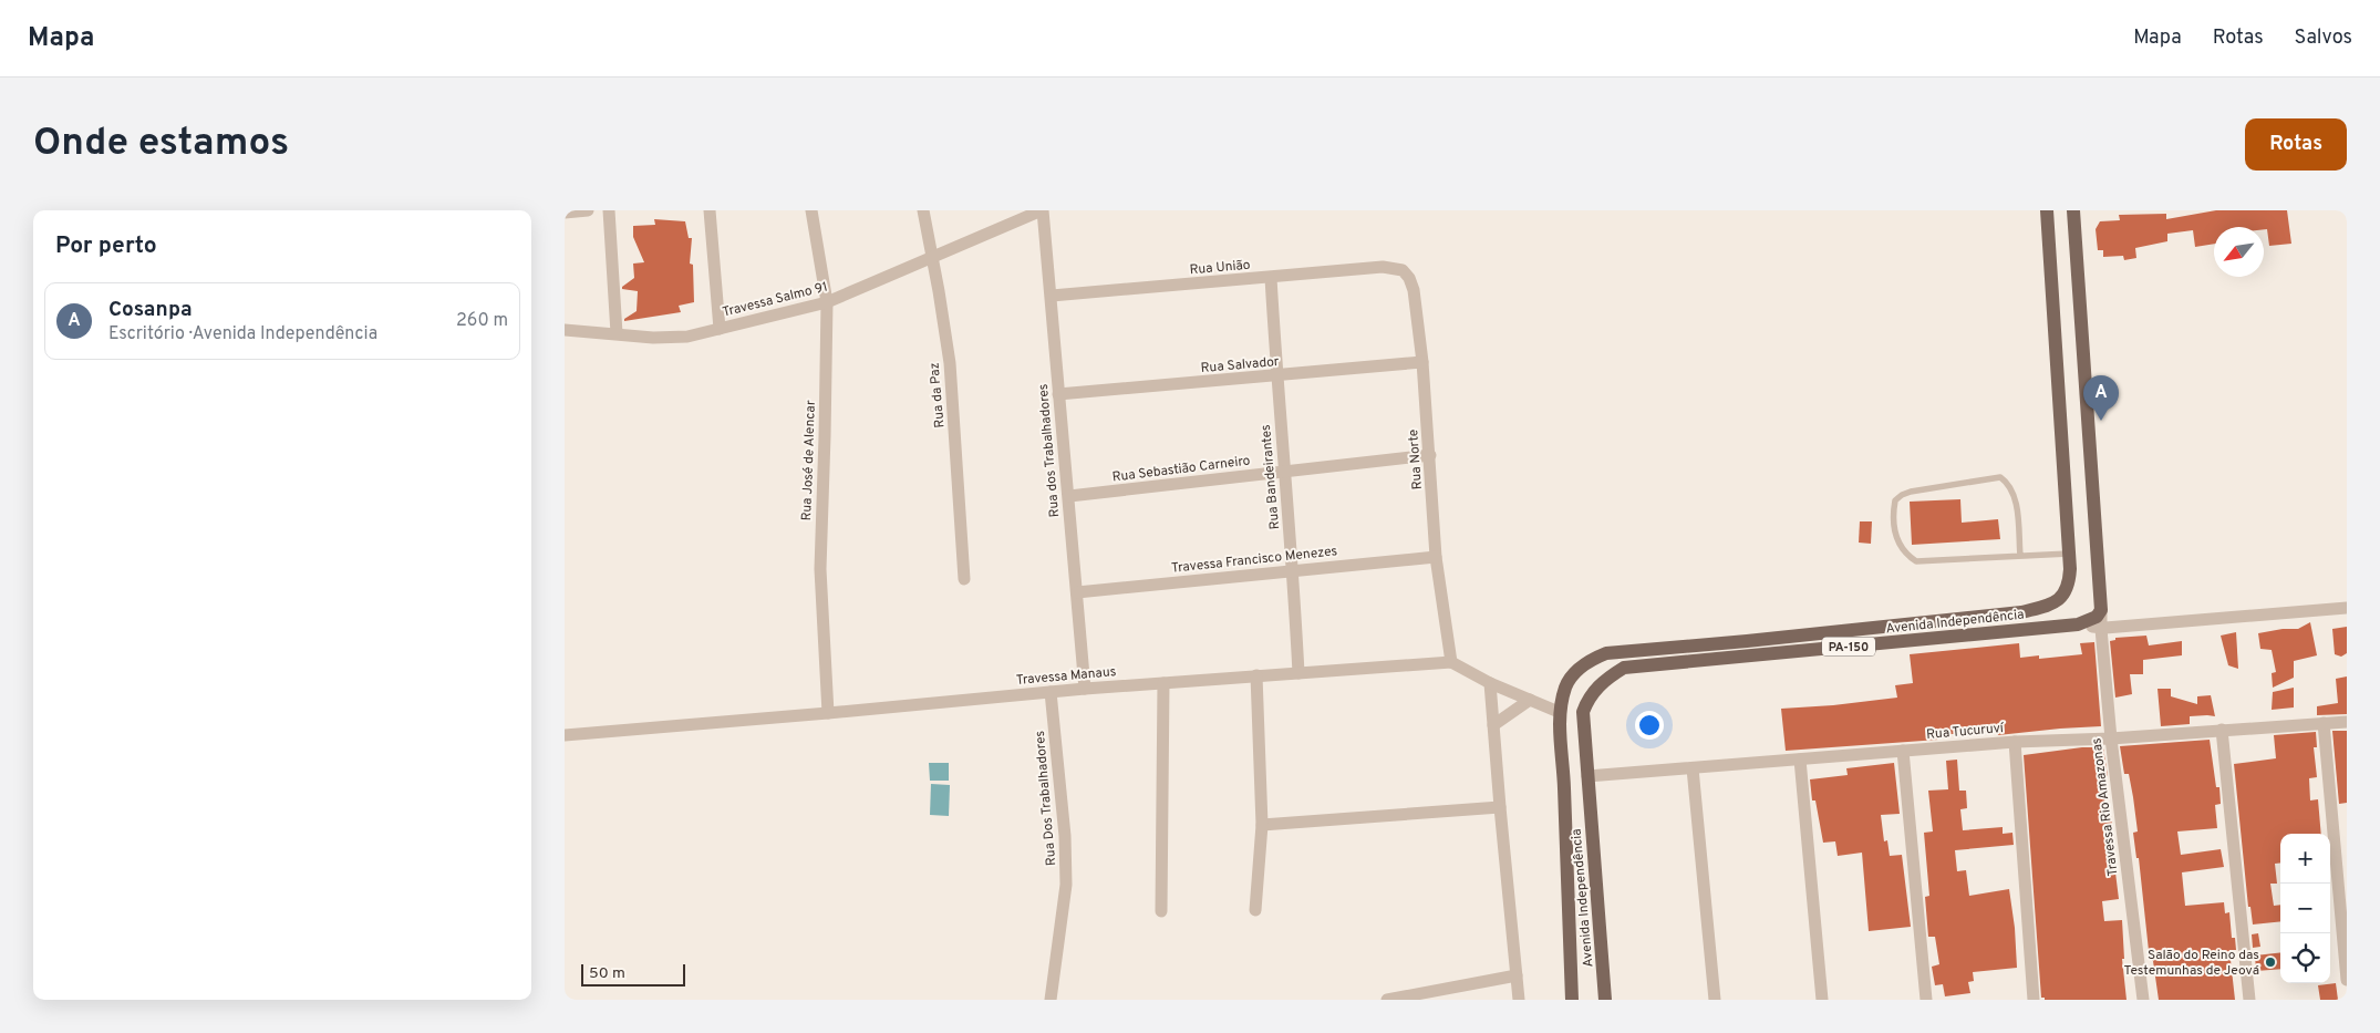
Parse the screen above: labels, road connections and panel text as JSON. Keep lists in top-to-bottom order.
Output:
{
  "streets": {
    "main road": ["Avenida Independência", "PA-150"],
    "street": [
      "Rua União",
      "Travessa Salmo 91",
      "Rua Salvador",
      "Rua da Paz",
      "Rua dos Trabalhadores",
      "Rua Norte",
      "Rua José de Alencar",
      "Rua Sebastião Carneiro",
      "Rua Bandeirantes",
      "Travessa Francisco Menezes",
      "Travessa Manaus",
      "Rua Tucuruví",
      "Rua Dos Trabalhadores",
      "Travessa Rio Amazonas"
    ]
  },
  "crossings": [
    ["Rua União", "Rua dos Trabalhadores"],
    ["Rua União", "Rua Norte"],
    ["Rua União", "Rua Bandeirantes"],
    ["Travessa Salmo 91", "Rua da Paz"],
    ["Travessa Salmo 91", "Rua dos Trabalhadores"],
    ["Travessa Salmo 91", "Rua José de Alencar"],
    ["Rua Salvador", "Rua dos Trabalhadores"],
    ["Rua Salvador", "Rua Norte"],
    ["Rua Salvador", "Rua Bandeirantes"],
    ["Rua dos Trabalhadores", "Rua Sebastião Carneiro"],
    ["Rua dos Trabalhadores", "Travessa Francisco Menezes"],
    ["Rua dos Trabalhadores", "Travessa Manaus"],
    ["Rua Norte", "Rua Sebastião Carneiro"],
    ["Rua Norte", "Travessa Francisco Menezes"],
    ["Rua Norte", "Travessa Manaus"],
    ["Rua José de Alencar", "Travessa Manaus"],
    ["Rua Sebastião Carneiro", "Rua Bandeirantes"],
    ["Rua Bandeirantes", "Travessa Francisco Menezes"],
    ["Rua Bandeirantes", "Travessa Manaus"],
    ["Avenida Independência", "Rua Tucuruví"],
    ["Avenida Independência", "Travessa Rio Amazonas"],
    ["Travessa Manaus", "Rua Dos Trabalhadores"],
    ["Rua Tucuruví", "Travessa Rio Amazonas"]
  ],
  "places": ["Salão do Reino das Testemunhas de Jeová"],
  "scale_bar": "50 m",
  "north": "bottom left",
  "page": {
    "header": "Mapa",
    "nav": ["Mapa", "Rotas", "Salvos"],
    "buttons": "Rotas",
    "title": "Onde estamos",
    "heading": "Por perto",
    "list": [
      {
        "mark": "A",
        "name": "Cosanpa",
        "note": "Escritório · Avenida Independência",
        "value": "260 m"
      }
    ],
    "pins": "A",
    "map_buttons": ["+", "−"],
    "scale": "50 m"
  }
}
